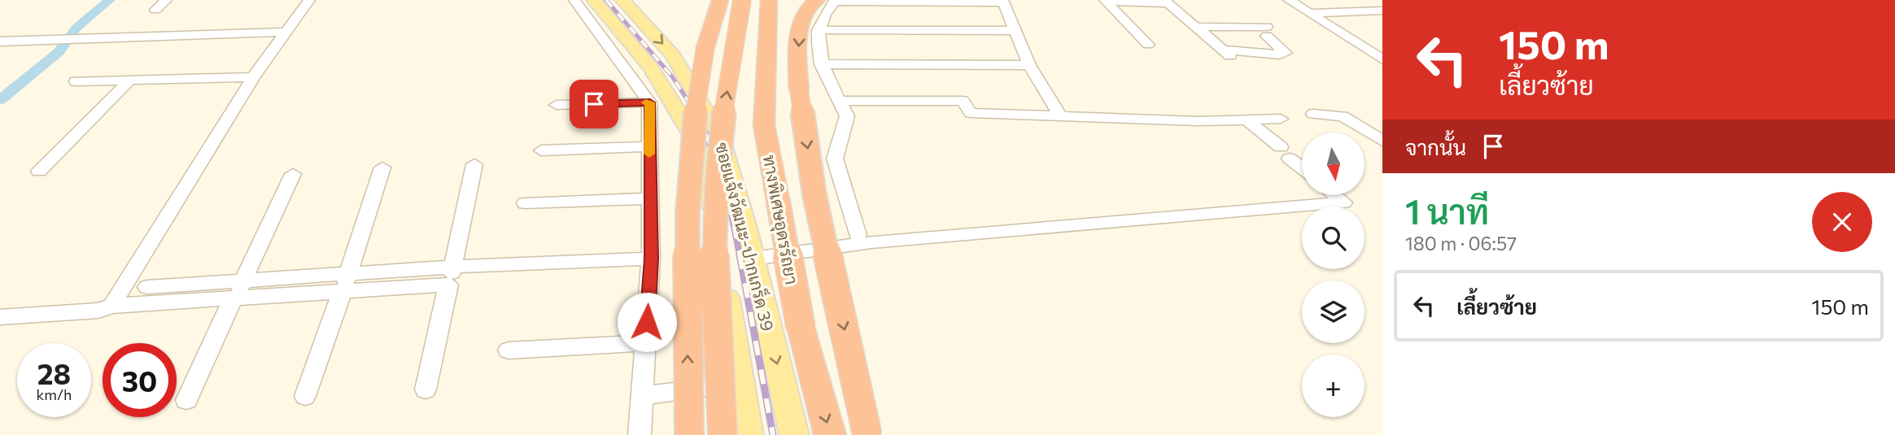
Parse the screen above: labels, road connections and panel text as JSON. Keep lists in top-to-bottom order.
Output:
{
  "streets": {
    "highway": ["ทางพิเศษอุดรรัถยา"],
    "main road": ["ซอยแจ้งวัฒนะ-ปากเกร็ด 39"]
  },
  "north": "bottom",
  "page": {
    "turn": ["150 m", "เลี้ยวซ้าย"],
    "then": "จากนั้น",
    "map_buttons": "+",
    "heading": ["1 นาที", "180 m · 06:57"],
    "list": [
      {
        "name": "เลี้ยวซ้าย",
        "value": "150 m"
      }
    ],
    "speed": "28 km/h",
    "limit": "30"
  }
}
